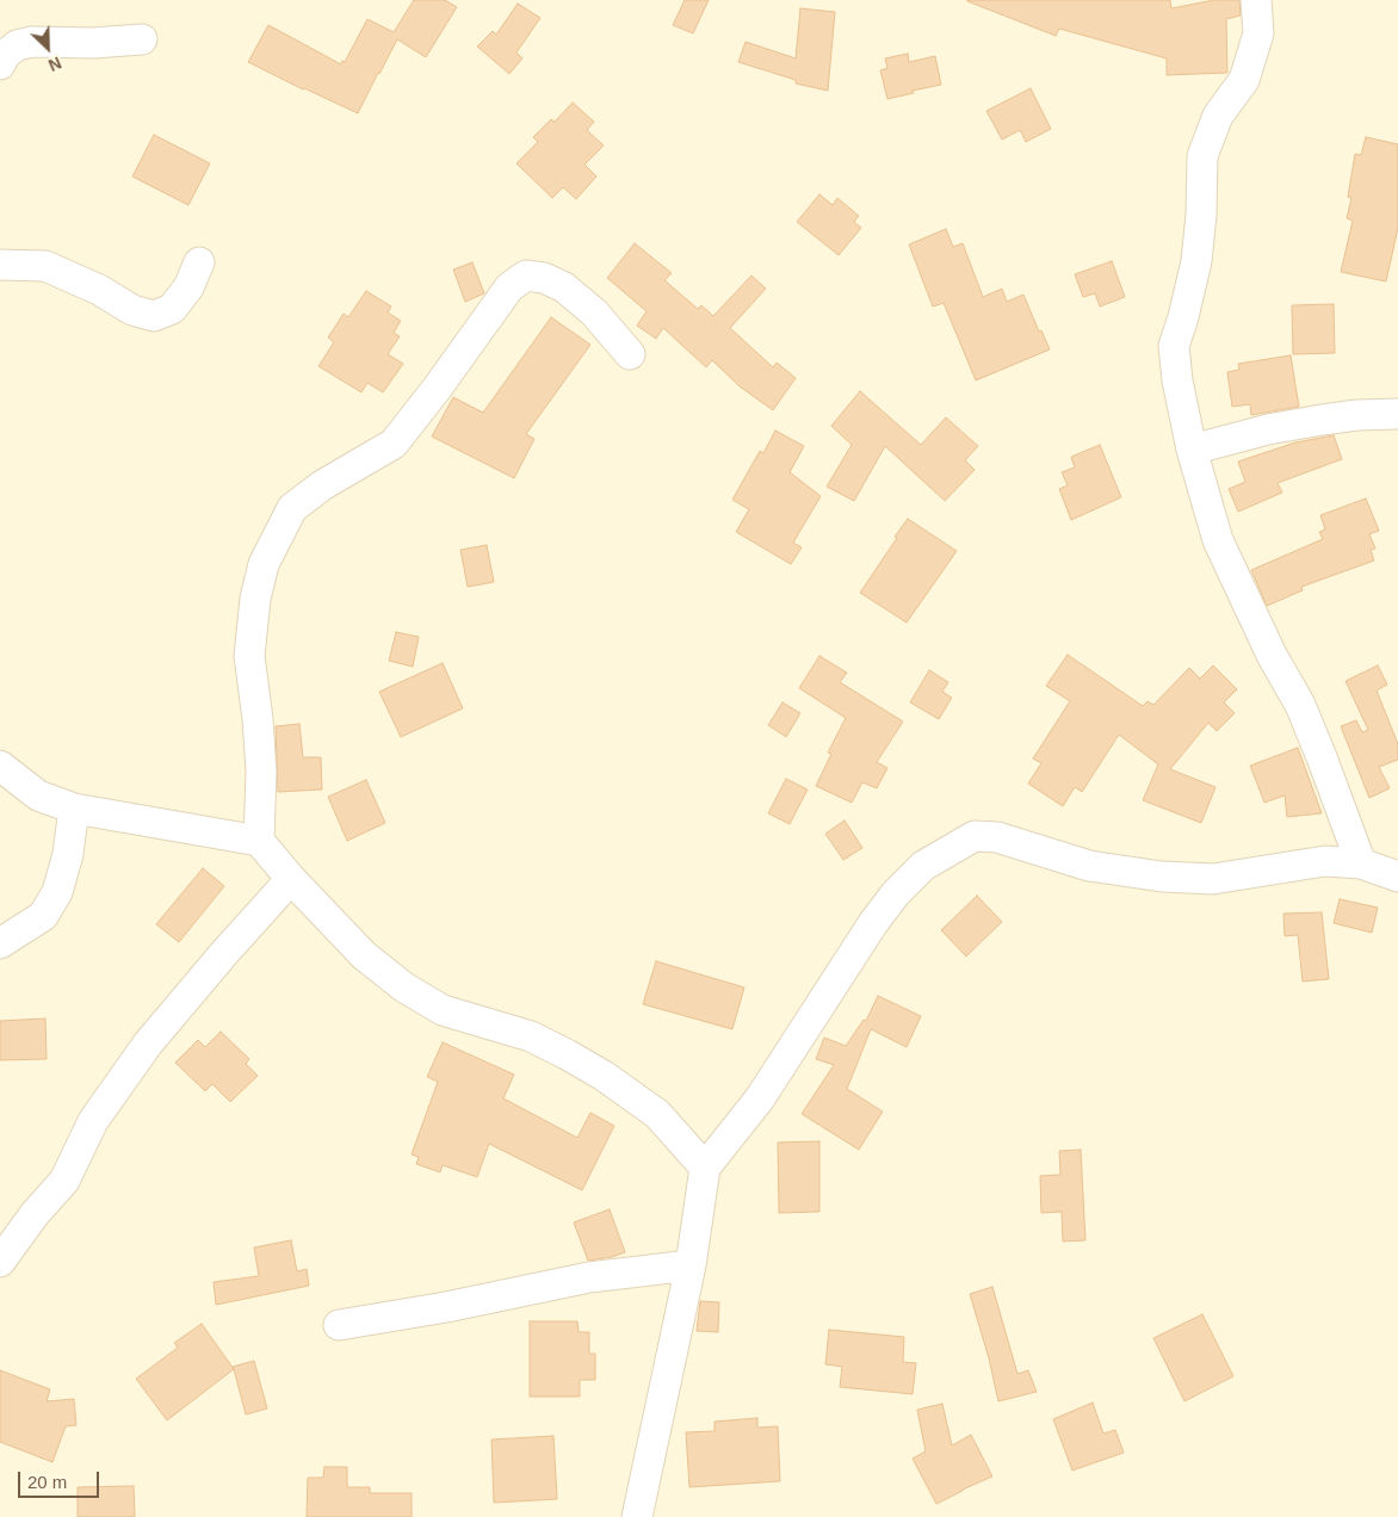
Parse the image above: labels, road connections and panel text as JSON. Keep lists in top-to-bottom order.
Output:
{
  "scale_bar": "20 m",
  "north": "bottom right"
}
